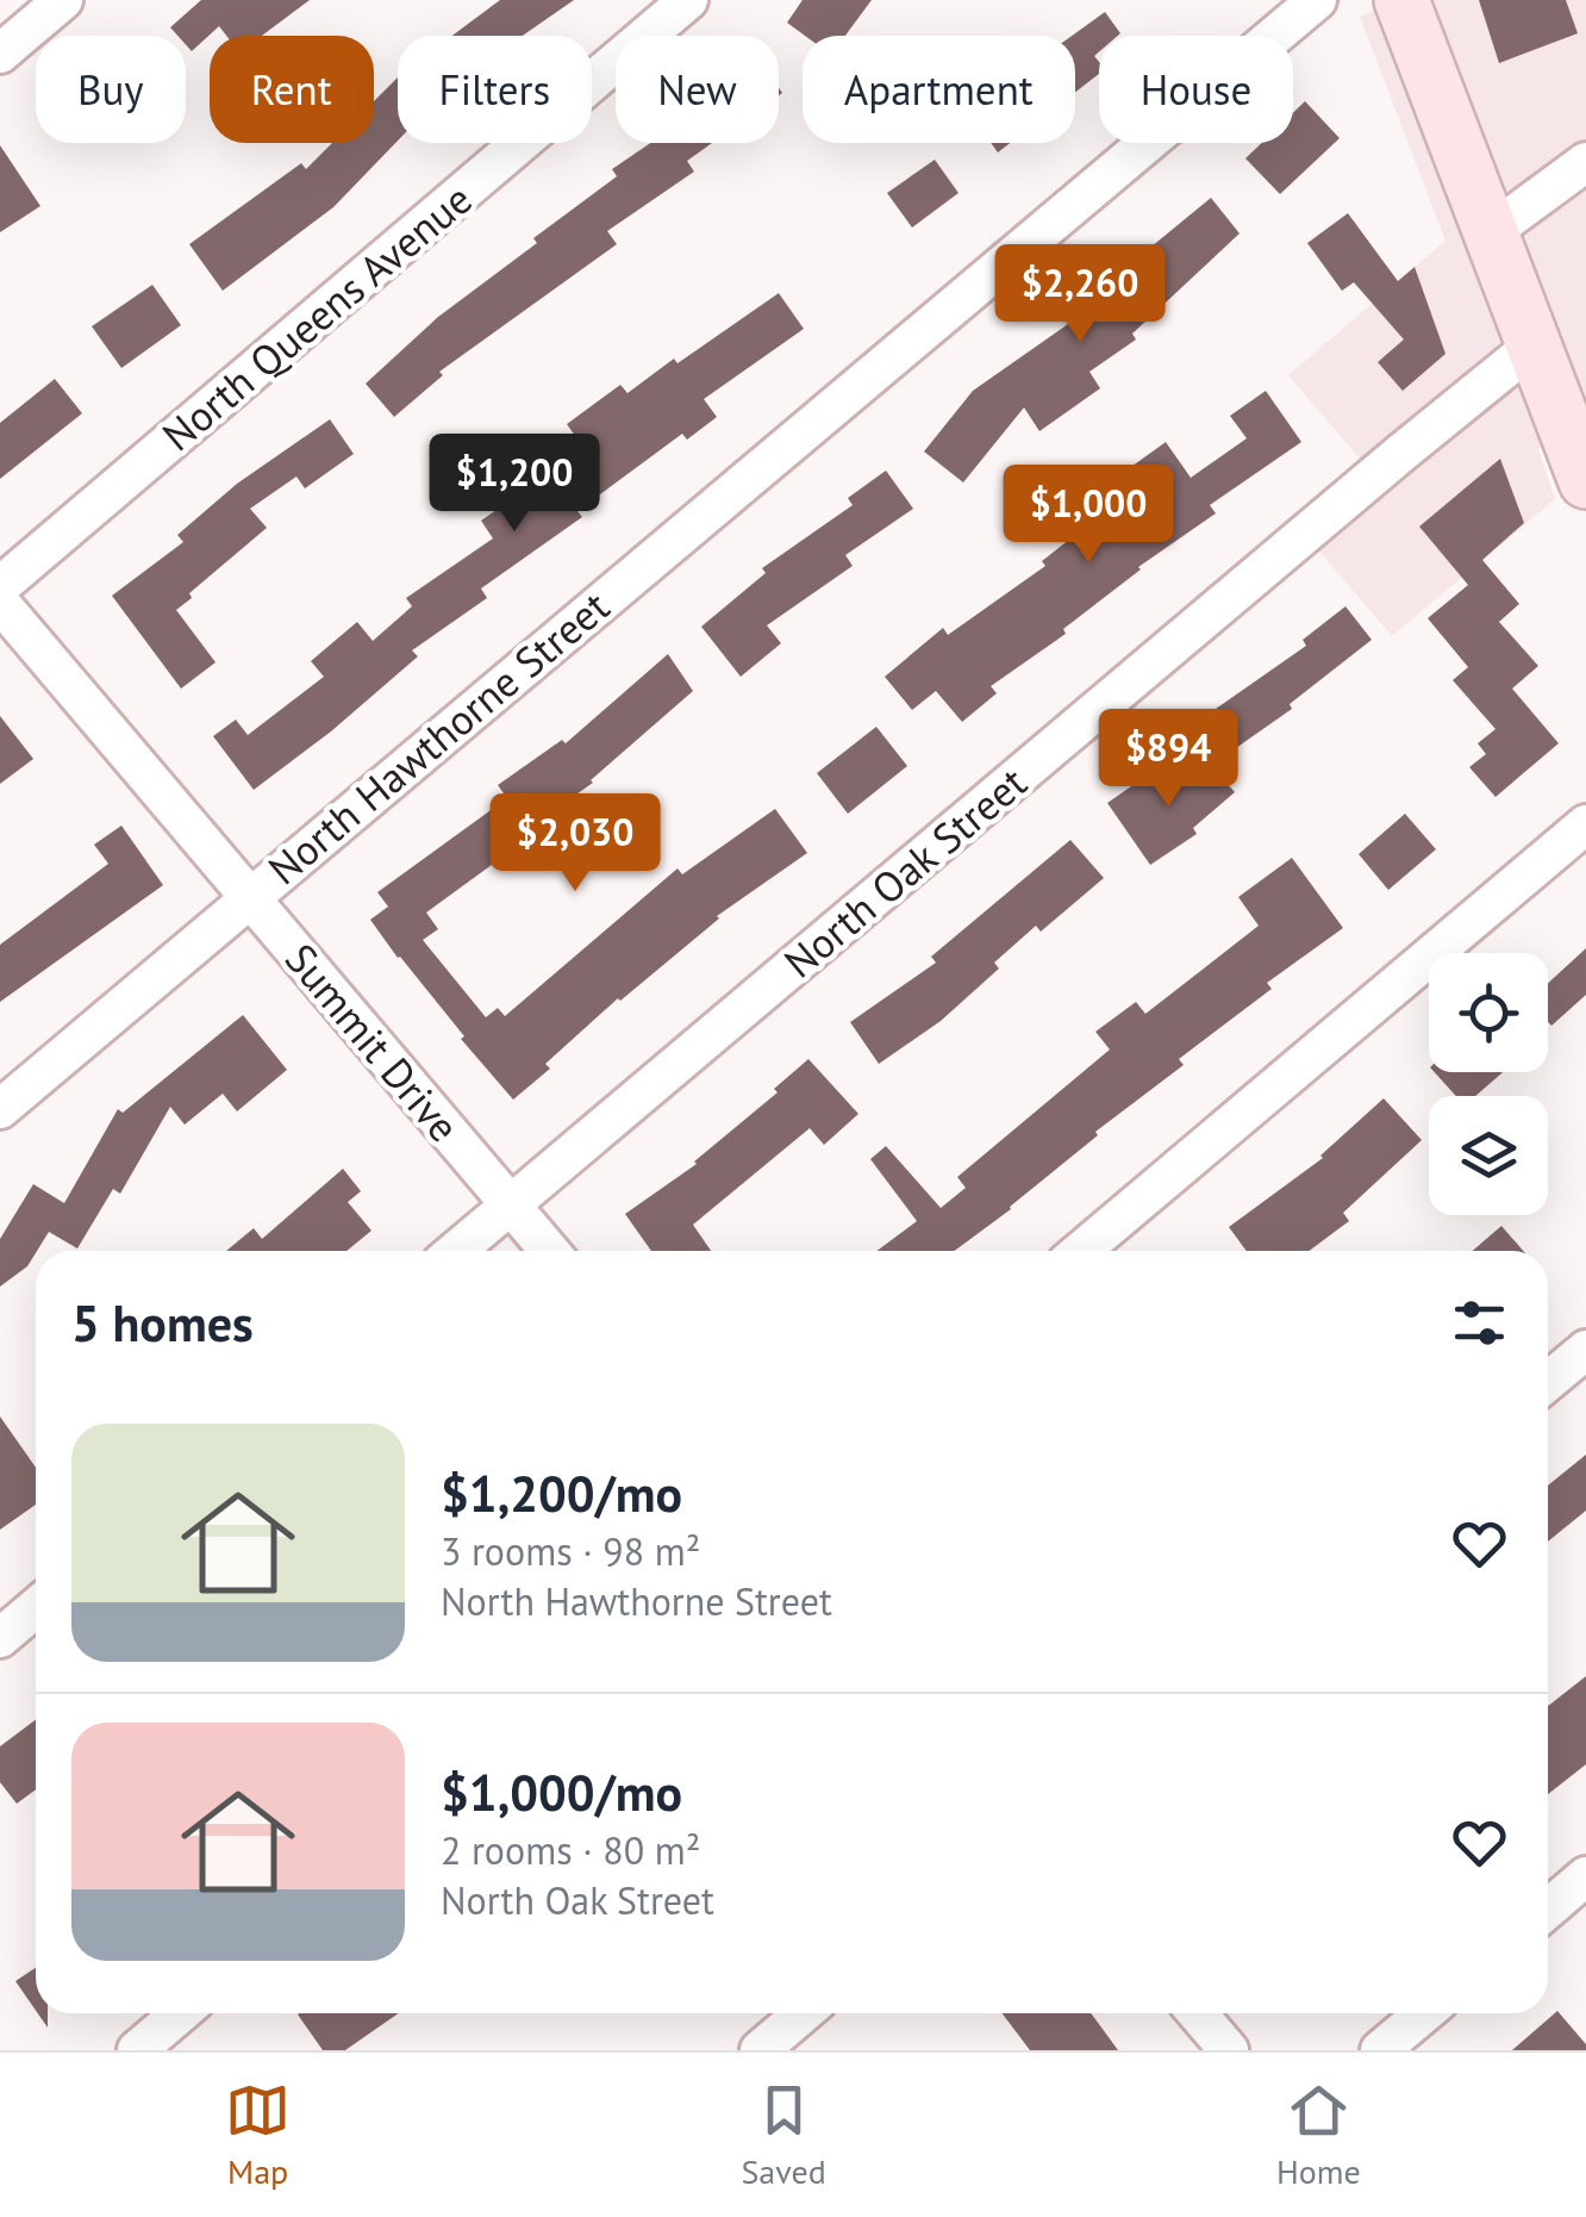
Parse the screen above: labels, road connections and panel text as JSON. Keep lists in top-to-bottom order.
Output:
{
  "streets": {
    "street": [
      "North Queens Avenue",
      "North Hawthorne Street",
      "North Oak Street",
      "Summit Drive"
    ]
  },
  "crossings": [
    ["North Hawthorne Street", "Summit Drive"],
    ["North Oak Street", "Summit Drive"]
  ],
  "page": {
    "chip": [
      "Buy",
      "Rent",
      "Filters",
      "New",
      "Apartment",
      "House"
    ],
    "price": [
      "$2,260",
      "$1,200",
      "$1,000",
      "$894",
      "$2,030"
    ],
    "heading": "5 homes",
    "list": [
      {
        "name": "$1,200/mo",
        "note": "3 rooms · 98 m² · North Hawthorne Street"
      },
      {
        "name": "$1,000/mo",
        "note": "2 rooms · 80 m² · North Oak Street"
      }
    ],
    "tabs": ["Map", "Saved", "Home"]
  }
}
